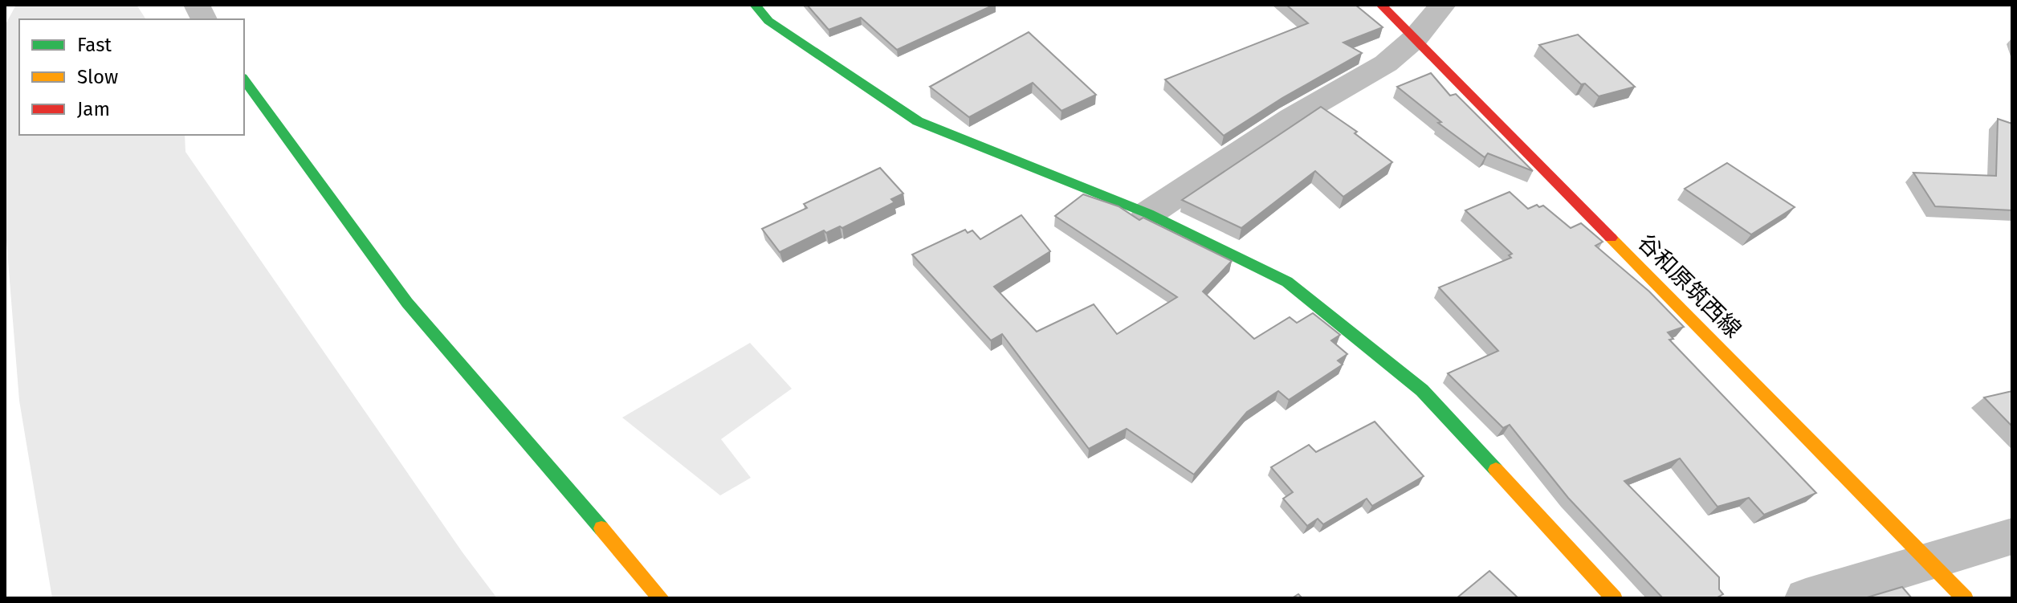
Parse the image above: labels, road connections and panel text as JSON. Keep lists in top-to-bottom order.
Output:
{
  "streets": {
    "street": ["谷和原筑西線"]
  },
  "legend": ["Fast", "Slow", "Jam"]
}
